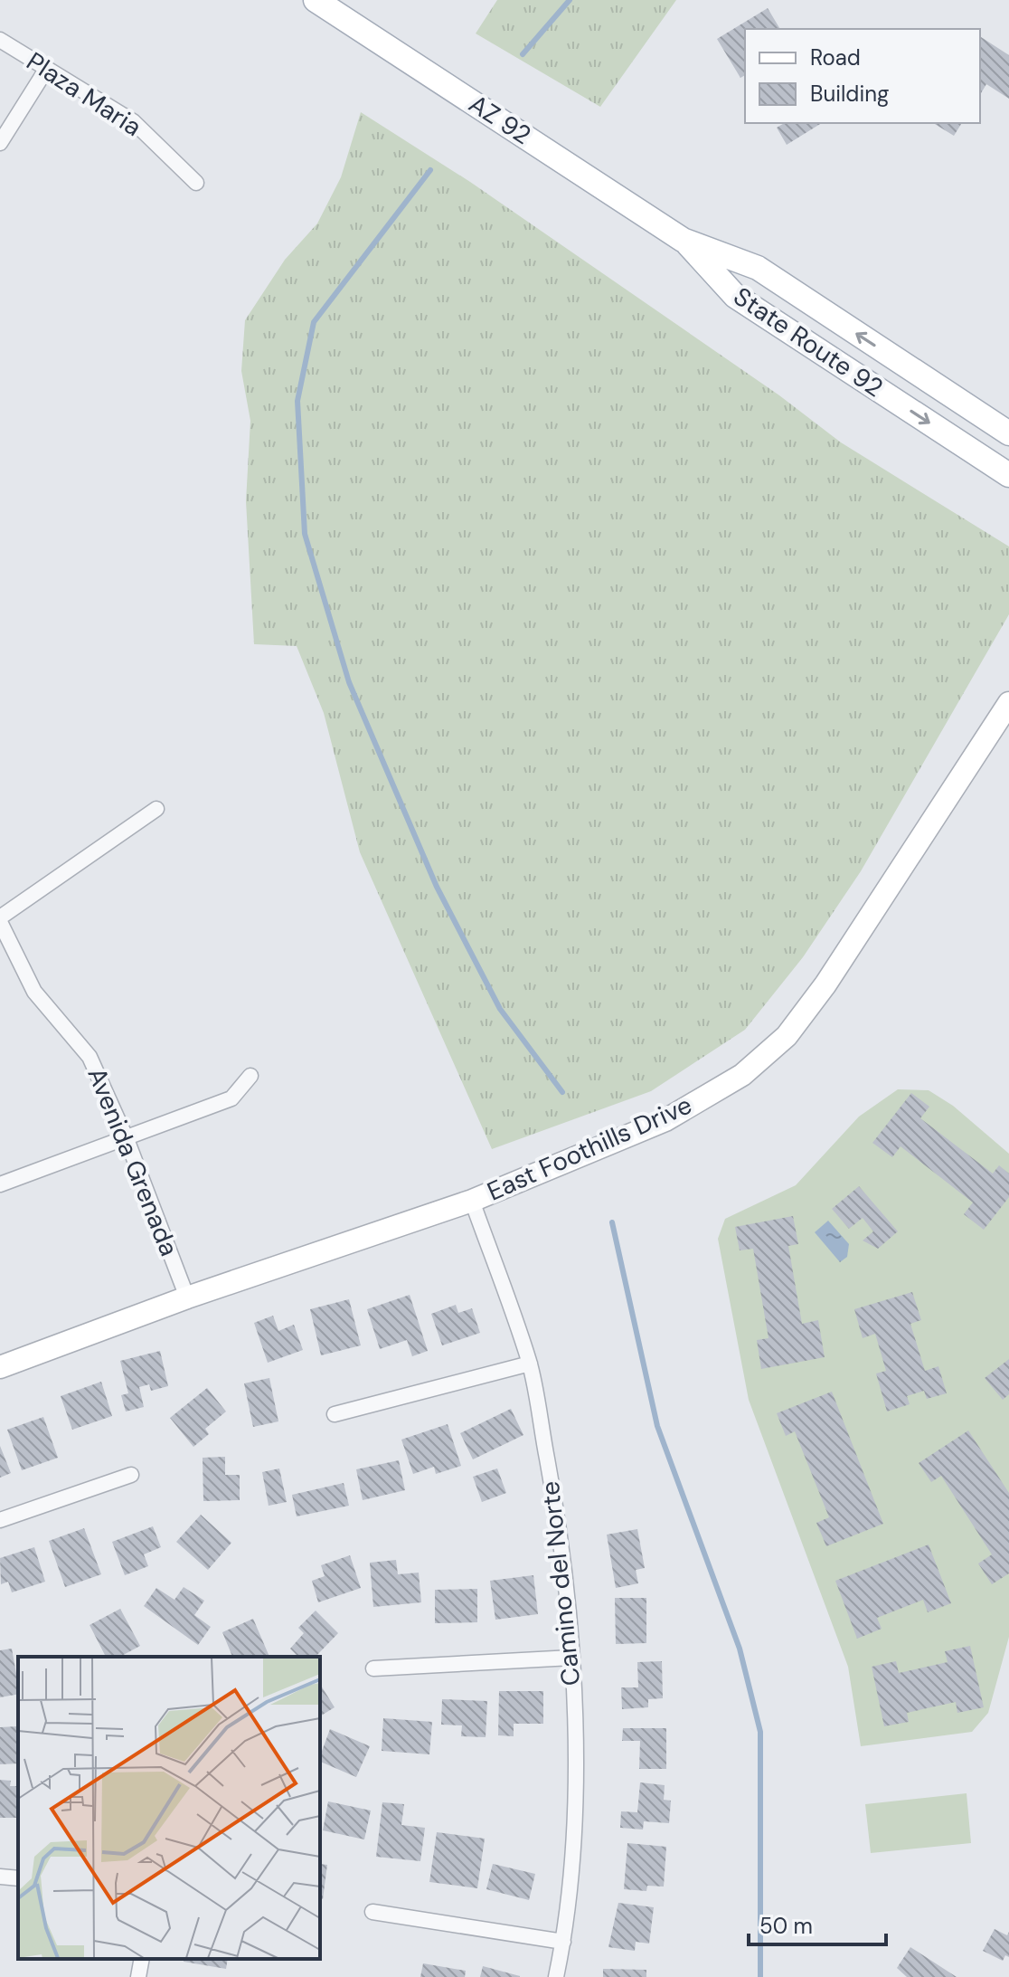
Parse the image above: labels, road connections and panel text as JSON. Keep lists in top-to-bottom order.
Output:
{
  "streets": {
    "main road": ["AZ 92", "State Route 92"],
    "street": [
      "Plaza Maria",
      "East Foothills Drive",
      "Avenida Grenada",
      "Camino del Norte"
    ]
  },
  "crossings": [
    ["AZ 92", "State Route 92"],
    ["East Foothills Drive", "Avenida Grenada"],
    ["East Foothills Drive", "Camino del Norte"]
  ],
  "legend": ["Road", "Building"],
  "scale_bar": "50 m"
}
